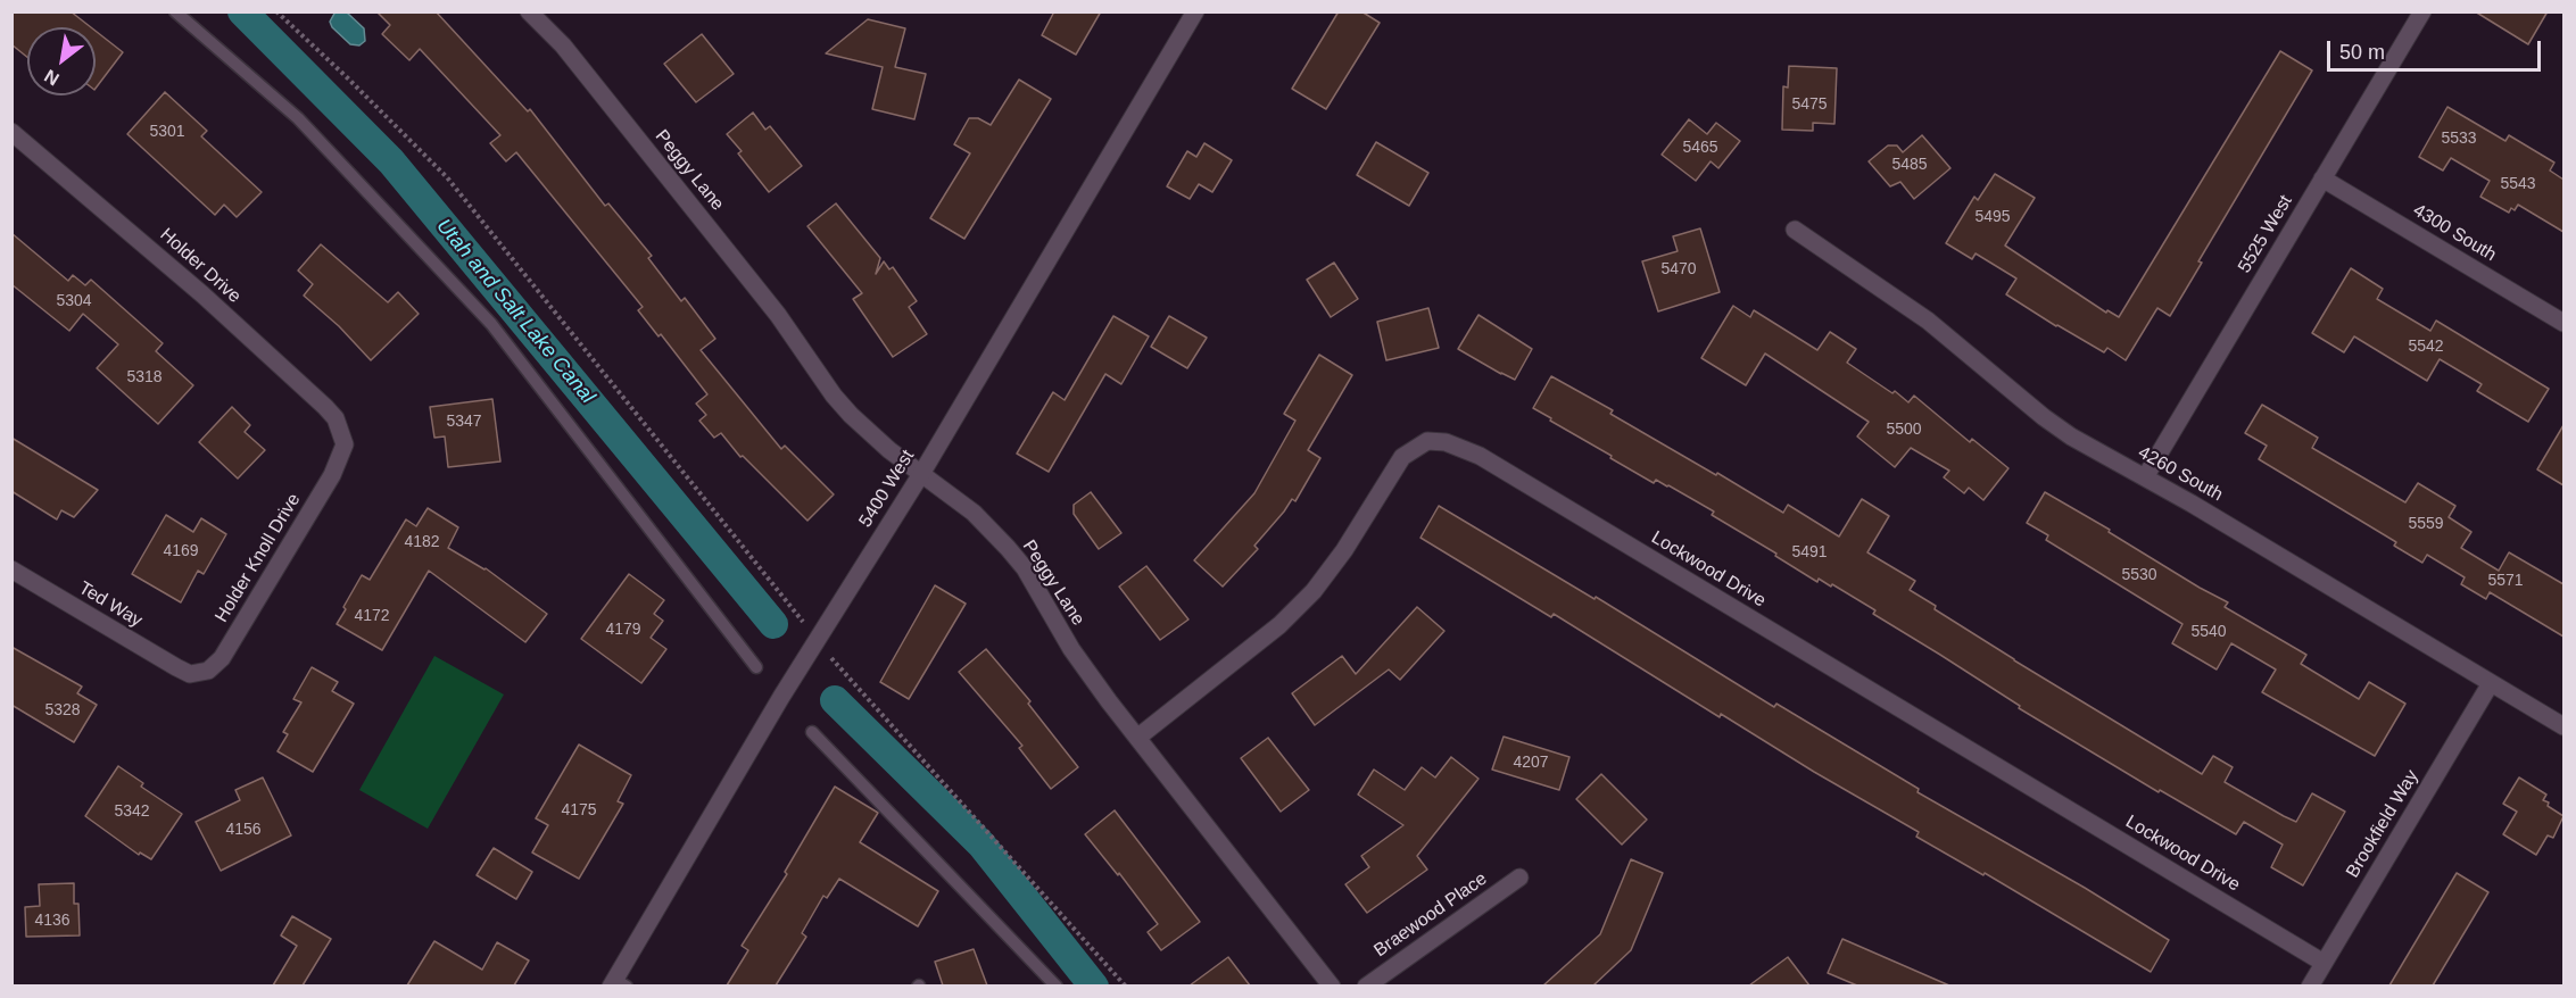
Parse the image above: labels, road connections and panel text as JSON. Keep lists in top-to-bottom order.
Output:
{
  "streets": {
    "street": [
      "Peggy Lane",
      "4300 South",
      "5525 West",
      "Holder Drive",
      "4260 South",
      "5400 West",
      "Holder Knoll Drive",
      "Lockwood Drive",
      "Ted Way",
      "Brookfield Way",
      "Braewood Place"
    ]
  },
  "crossings": [
    ["Peggy Lane", "5400 West"],
    ["Peggy Lane", "Lockwood Drive"],
    ["4300 South", "5525 West"],
    ["5525 West", "4260 South"],
    ["Holder Drive", "Holder Knoll Drive"],
    ["4260 South", "Brookfield Way"],
    ["Holder Knoll Drive", "Ted Way"],
    ["Lockwood Drive", "Brookfield Way"]
  ],
  "water": ["Utah and Salt Lake Canal"],
  "house_numbers": [
    "5475",
    "5301",
    "5533",
    "5465",
    "5485",
    "5543",
    "5495",
    "5470",
    "5304",
    "5542",
    "5318",
    "5347",
    "5500",
    "5559",
    "4182",
    "4169",
    "5491",
    "5530",
    "5571",
    "4172",
    "4179",
    "5540",
    "5328",
    "4207",
    "4175",
    "5342",
    "4156",
    "4136"
  ],
  "scale_bar": "50 m",
  "north": "bottom left"
}
